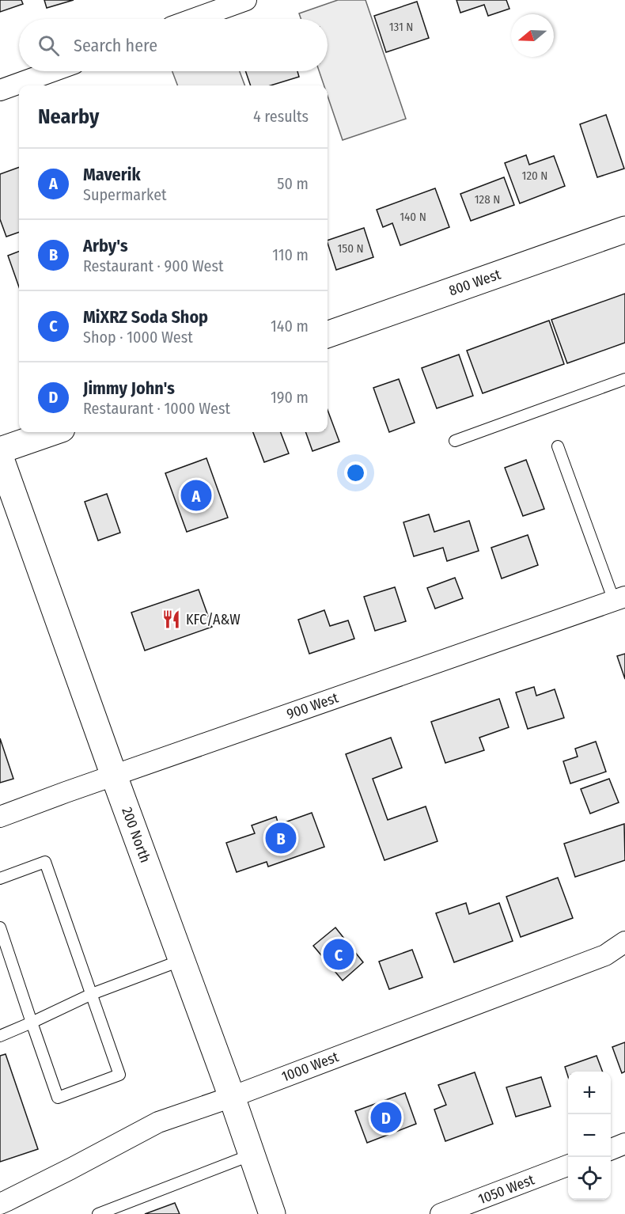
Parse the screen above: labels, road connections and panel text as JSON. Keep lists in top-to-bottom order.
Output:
{
  "streets": {
    "main road": ["800 West", "200 North"],
    "street": ["900 West", "1000 West", "1050 West"]
  },
  "crossings": [
    ["900 West", "200 North"],
    ["200 North", "1000 West"]
  ],
  "places": {
    "restaurant": ["KFC/A&W"]
  },
  "house_numbers": [
    "131 N",
    "120 N",
    "128 N",
    "140 N",
    "150 N"
  ],
  "north": "left",
  "page": {
    "search": "Search here",
    "heading": ["Nearby", "4 results"],
    "list": [
      {
        "mark": "A",
        "name": "Maverik",
        "note": "Supermarket",
        "value": "50 m"
      },
      {
        "mark": "B",
        "name": "Arby's",
        "note": "Restaurant · 900 West",
        "value": "110 m"
      },
      {
        "mark": "C",
        "name": "MiXRZ Soda Shop",
        "note": "Shop · 1000 West",
        "value": "140 m"
      },
      {
        "mark": "D",
        "name": "Jimmy John's",
        "note": "Restaurant · 1000 West",
        "value": "190 m"
      }
    ],
    "pins": [
      "A",
      "B",
      "C",
      "D"
    ],
    "map_buttons": ["+", "−"]
  }
}
